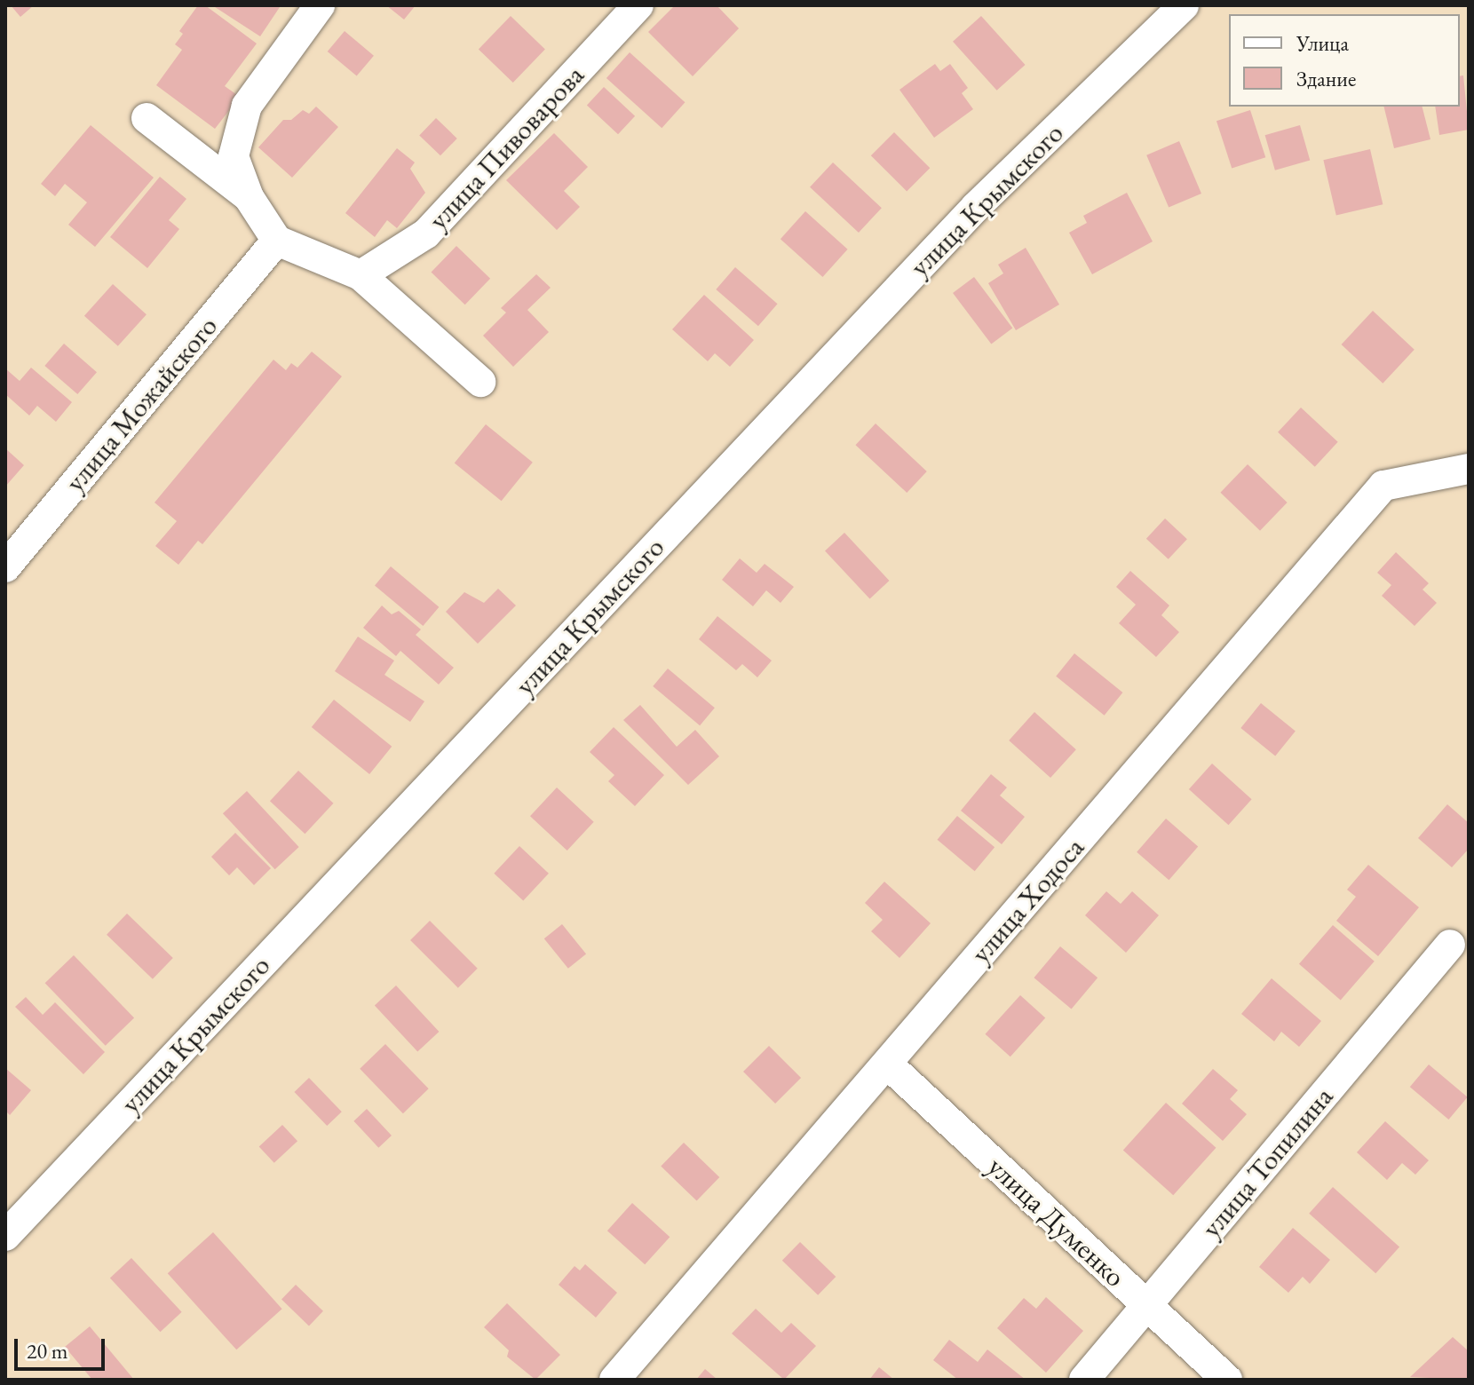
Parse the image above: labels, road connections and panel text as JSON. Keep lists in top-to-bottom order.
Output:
{
  "streets": {
    "street": [
      "улица Пивоварова",
      "улица Крымского",
      "улица Можайского",
      "улица Ходоса",
      "улица Топилина",
      "улица Думенко"
    ]
  },
  "crossings": [
    ["улица Ходоса", "улица Думенко"],
    ["улица Топилина", "улица Думенко"]
  ],
  "legend": ["Улица", "Здание"],
  "scale_bar": "20 m"
}
